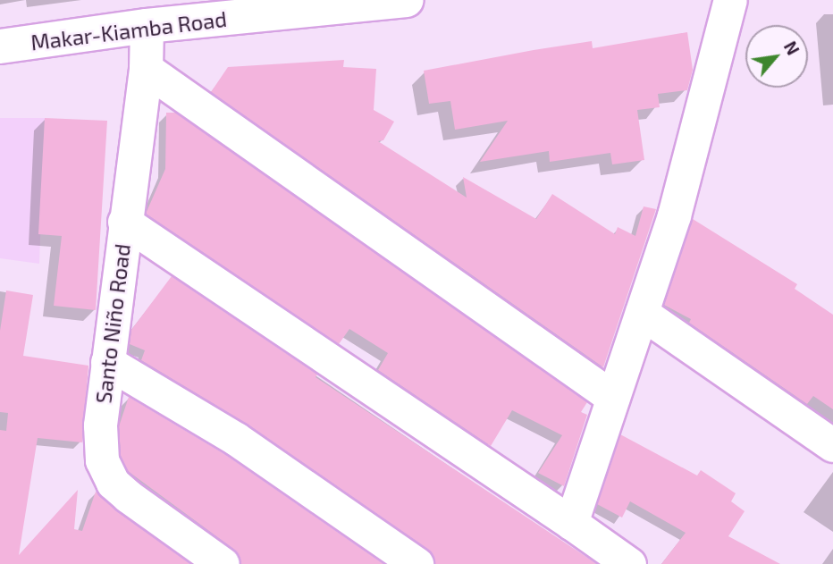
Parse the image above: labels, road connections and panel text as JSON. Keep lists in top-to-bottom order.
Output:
{
  "streets": {
    "main road": ["Makar-Kiamba Road"],
    "street": ["Santo Niño Road"]
  },
  "crossings": [
    ["Makar-Kiamba Road", "Santo Niño Road"]
  ],
  "north": "top right"
}
